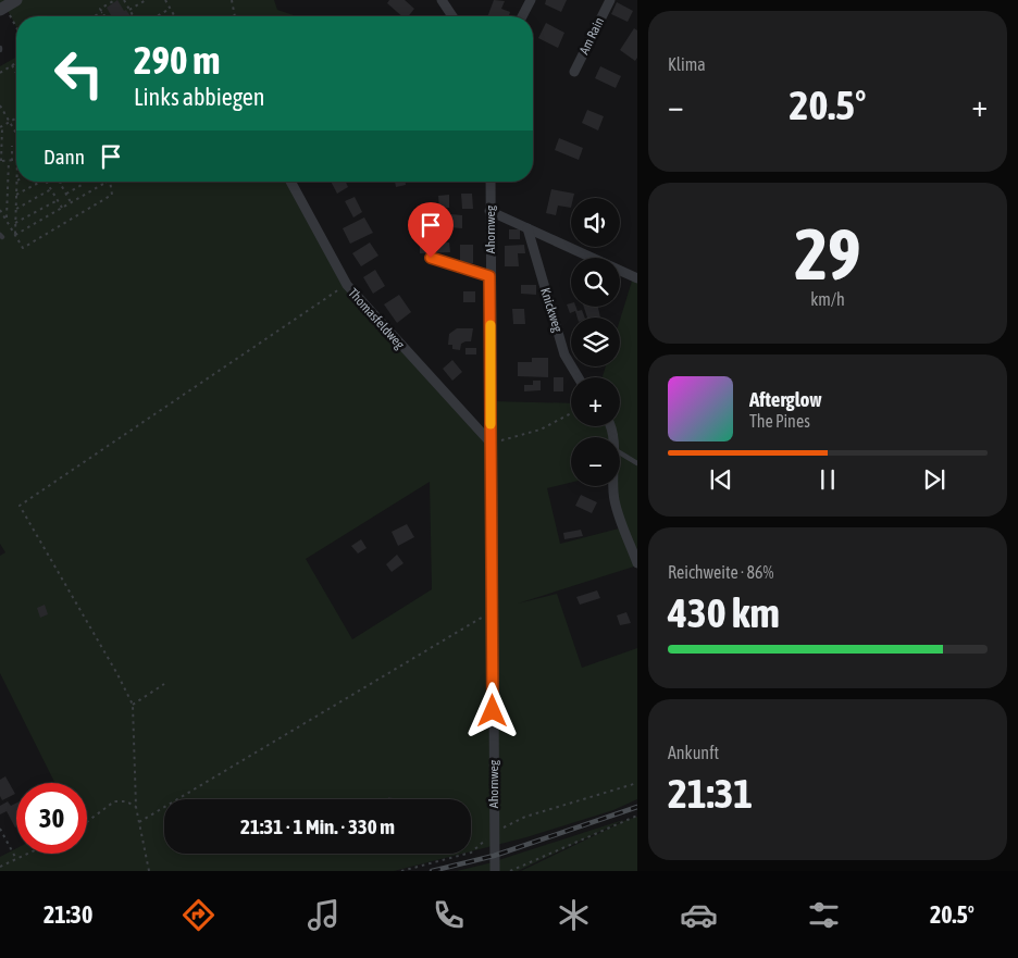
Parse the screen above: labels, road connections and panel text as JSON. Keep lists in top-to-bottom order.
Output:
{
  "streets": {
    "street": [
      "Am Rain",
      "Ahornweg",
      "Knickweg",
      "Thomasfeldweg"
    ]
  },
  "crossings": [
    ["Ahornweg", "Thomasfeldweg"]
  ],
  "page": {
    "tile": [
      "Klima",
      ["29", "km/h"],
      ["Reichweite · 86%", "430 km"],
      ["Ankunft", "21:31"]
    ],
    "turn": ["290 m", "Links abbiegen"],
    "heat": ["−", "20.5°", "+"],
    "then": "Dann",
    "map_buttons": ["+", "−"],
    "song": ["Afterglow", "The Pines"],
    "limit": "30",
    "trip": "21:31 · 1 Min. · 330 m",
    "tabs": ["21:30", "20.5°"]
  }
}
